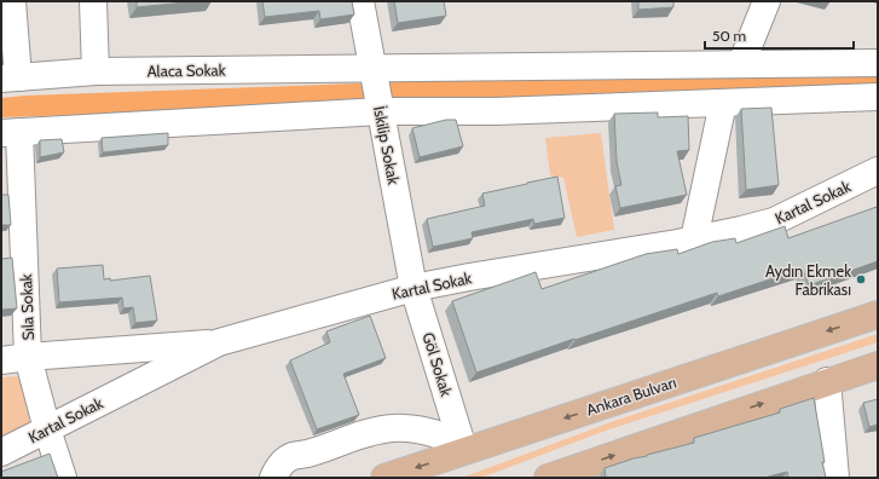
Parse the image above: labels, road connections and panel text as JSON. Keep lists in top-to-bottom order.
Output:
{
  "streets": {
    "main road": ["Ankara Bulvarı"],
    "street": [
      "Alaca Sokak",
      "İskilip Sokak",
      "Kartal Sokak",
      "Sıla Sokak",
      "Göl Sokak"
    ]
  },
  "crossings": [
    ["Alaca Sokak", "İskilip Sokak"],
    ["İskilip Sokak", "Kartal Sokak"],
    ["İskilip Sokak", "Göl Sokak"],
    ["Kartal Sokak", "Sıla Sokak"],
    ["Kartal Sokak", "Göl Sokak"]
  ],
  "places": ["Aydın Ekmek Fabrikası"],
  "scale_bar": "50 m"
}
